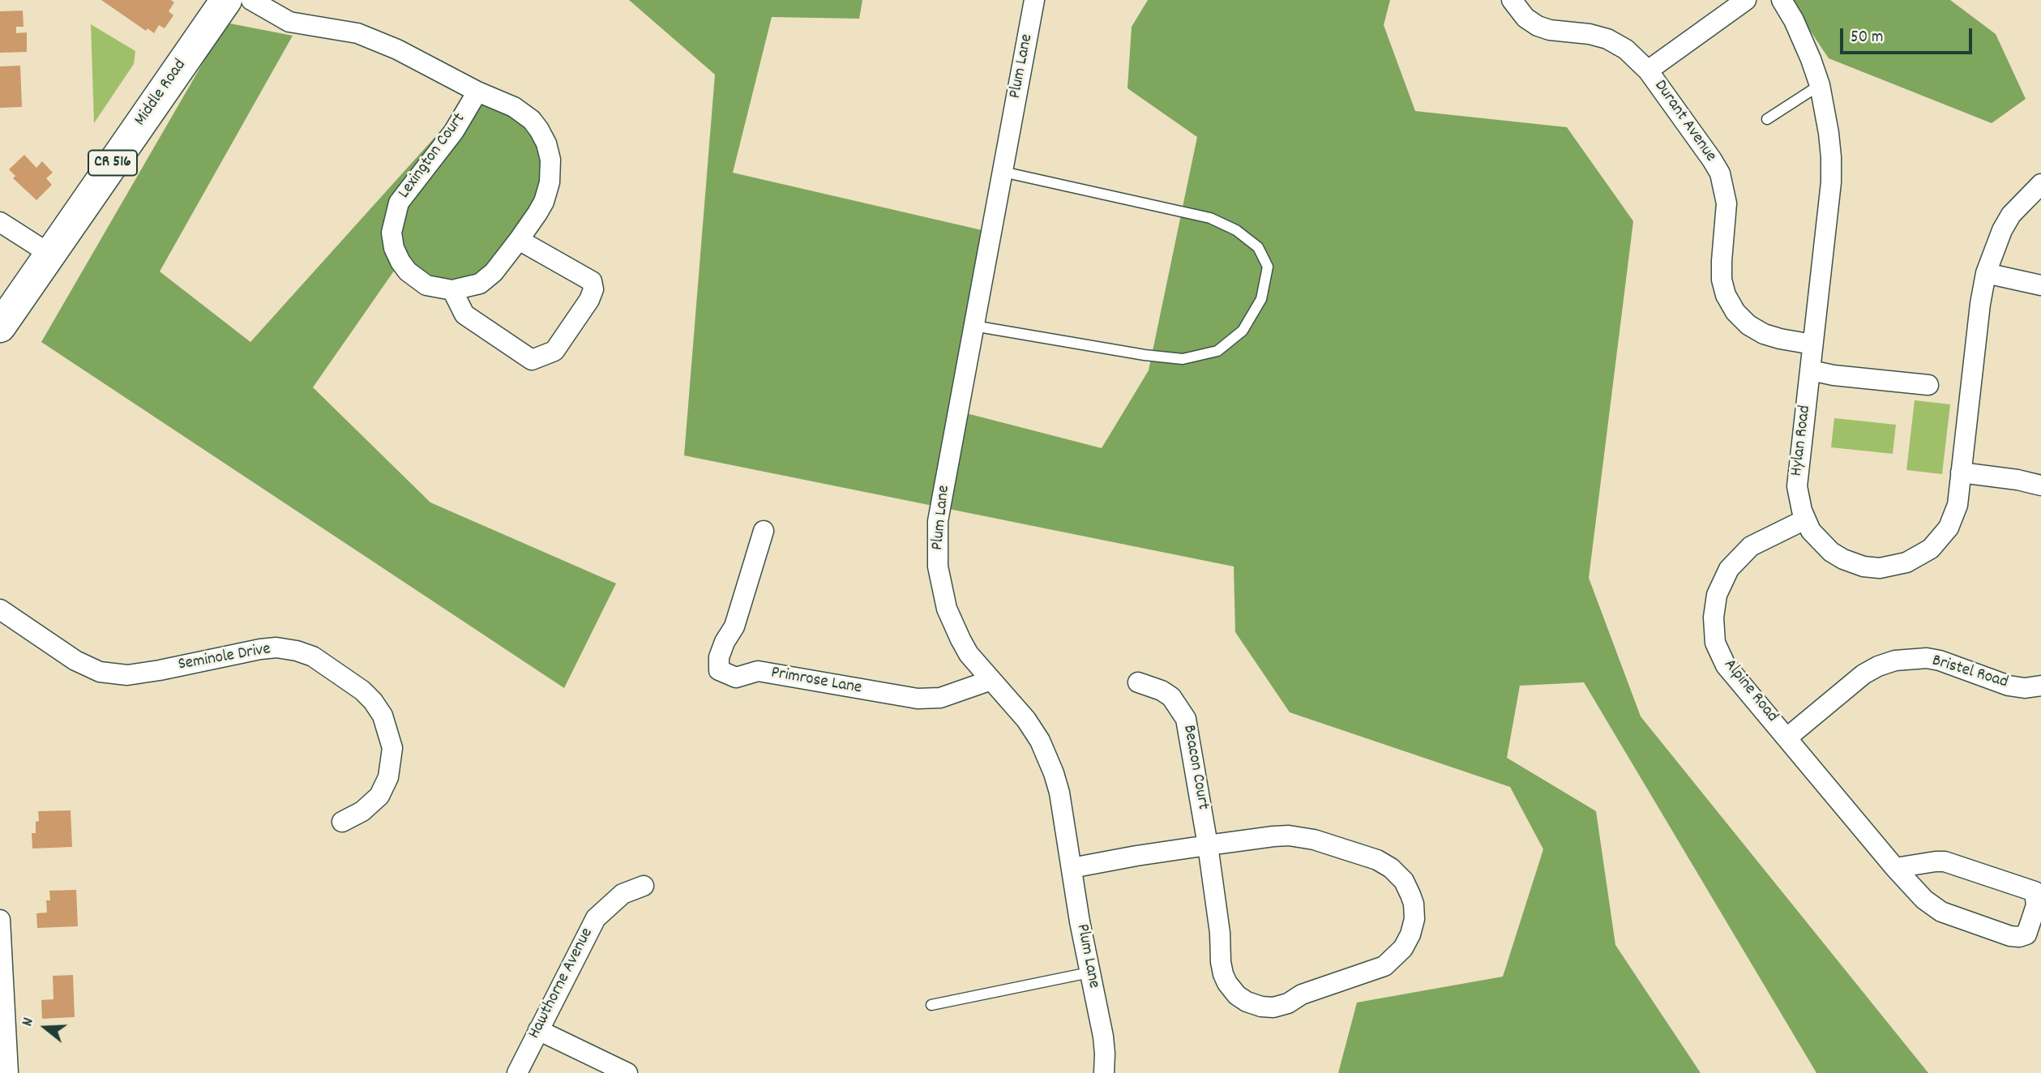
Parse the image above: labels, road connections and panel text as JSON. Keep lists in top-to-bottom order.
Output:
{
  "streets": {
    "main road": ["Middle Road", "CR 516"],
    "street": [
      "Plum Lane",
      "Durant Avenue",
      "Lexington Court",
      "Hylan Road",
      "Seminole Drive",
      "Bristel Road",
      "Primrose Lane",
      "Alpine Road",
      "Beacon Court",
      "Hawthorne Avenue"
    ]
  },
  "crossings": [
    ["Plum Lane", "Primrose Lane"],
    ["Durant Avenue", "Hylan Road"],
    ["Hylan Road", "Alpine Road"],
    ["Bristel Road", "Alpine Road"]
  ],
  "scale_bar": "50 m",
  "north": "left"
}
